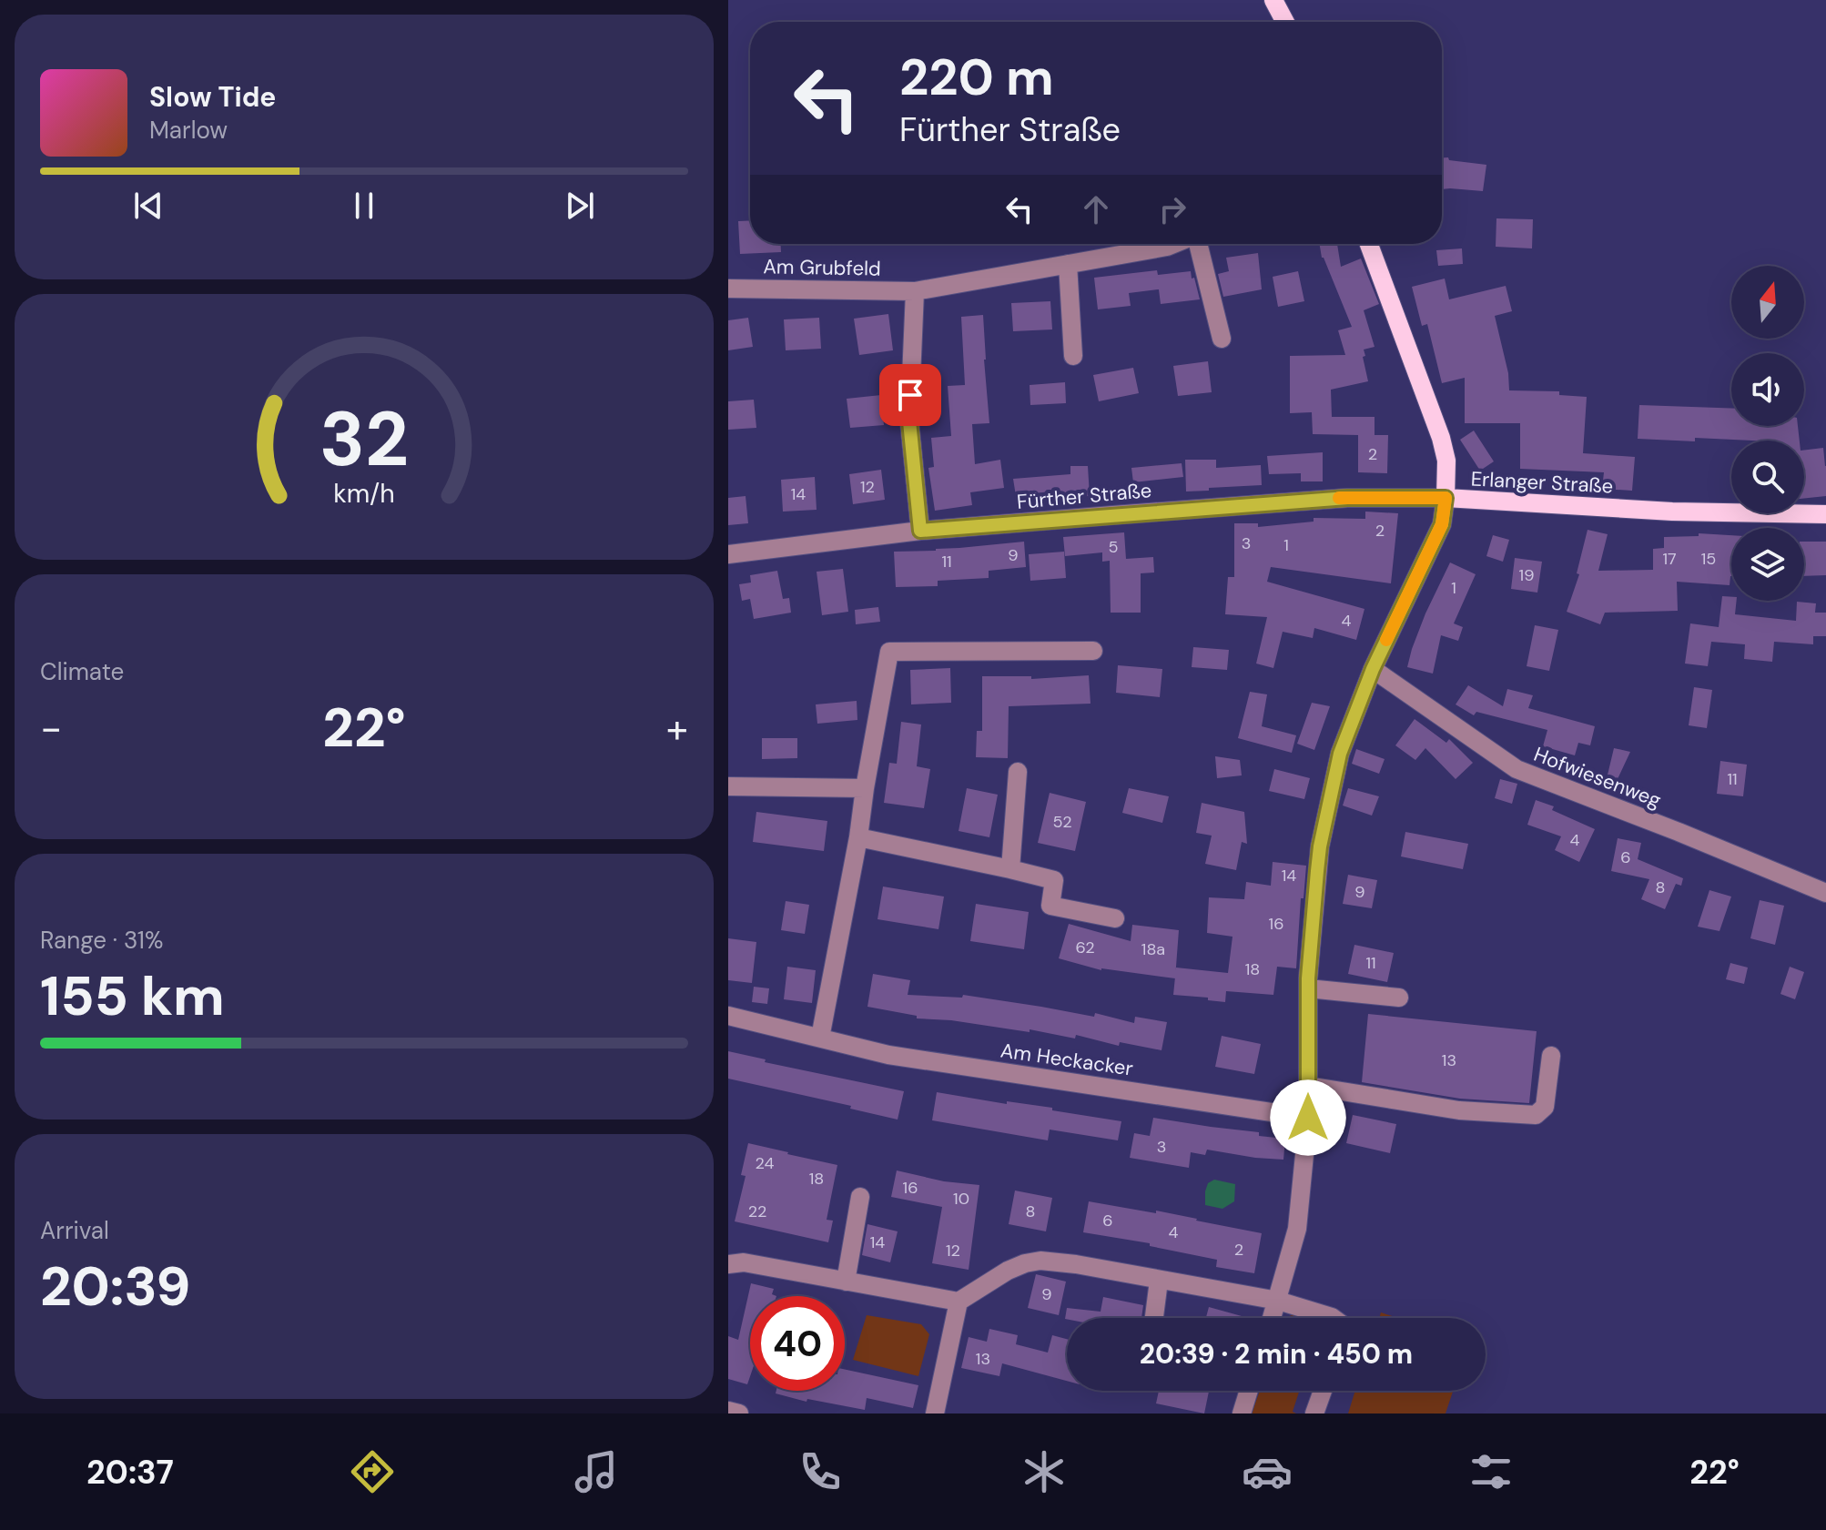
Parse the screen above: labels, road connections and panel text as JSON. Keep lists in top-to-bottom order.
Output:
{
  "streets": {
    "main road": ["Erlanger Straße"],
    "street": [
      "Am Grubfeld",
      "Fürther Straße",
      "Hofwiesenweg",
      "Am Heckacker"
    ]
  },
  "crossings": [
    ["Erlanger Straße", "Fürther Straße"]
  ],
  "house_numbers": [
    "2",
    "12",
    "14",
    "2",
    "3",
    "1",
    "5",
    "9",
    "17",
    "15",
    "11",
    "19",
    "1",
    "4",
    "11",
    "52",
    "4",
    "6",
    "14",
    "8",
    "9",
    "16",
    "62",
    "18a",
    "11",
    "18",
    "13",
    "3",
    "24",
    "18",
    "16",
    "10",
    "22",
    "8",
    "6",
    "4",
    "14",
    "2",
    "12",
    "9",
    "13"
  ],
  "north": "top",
  "page": {
    "turn": ["220 m", "Fürther Straße"],
    "song": ["Slow Tide", "Marlow"],
    "tile": [
      "Climate",
      ["Range · 31%", "155 km"],
      ["Arrival", "20:39"]
    ],
    "heat": ["−", "22°", "+"],
    "limit": "40",
    "trip": "20:39 · 2 min · 450 m",
    "tabs": ["20:37", "22°"],
    "gauge": ["32", "km/h"]
  }
}
